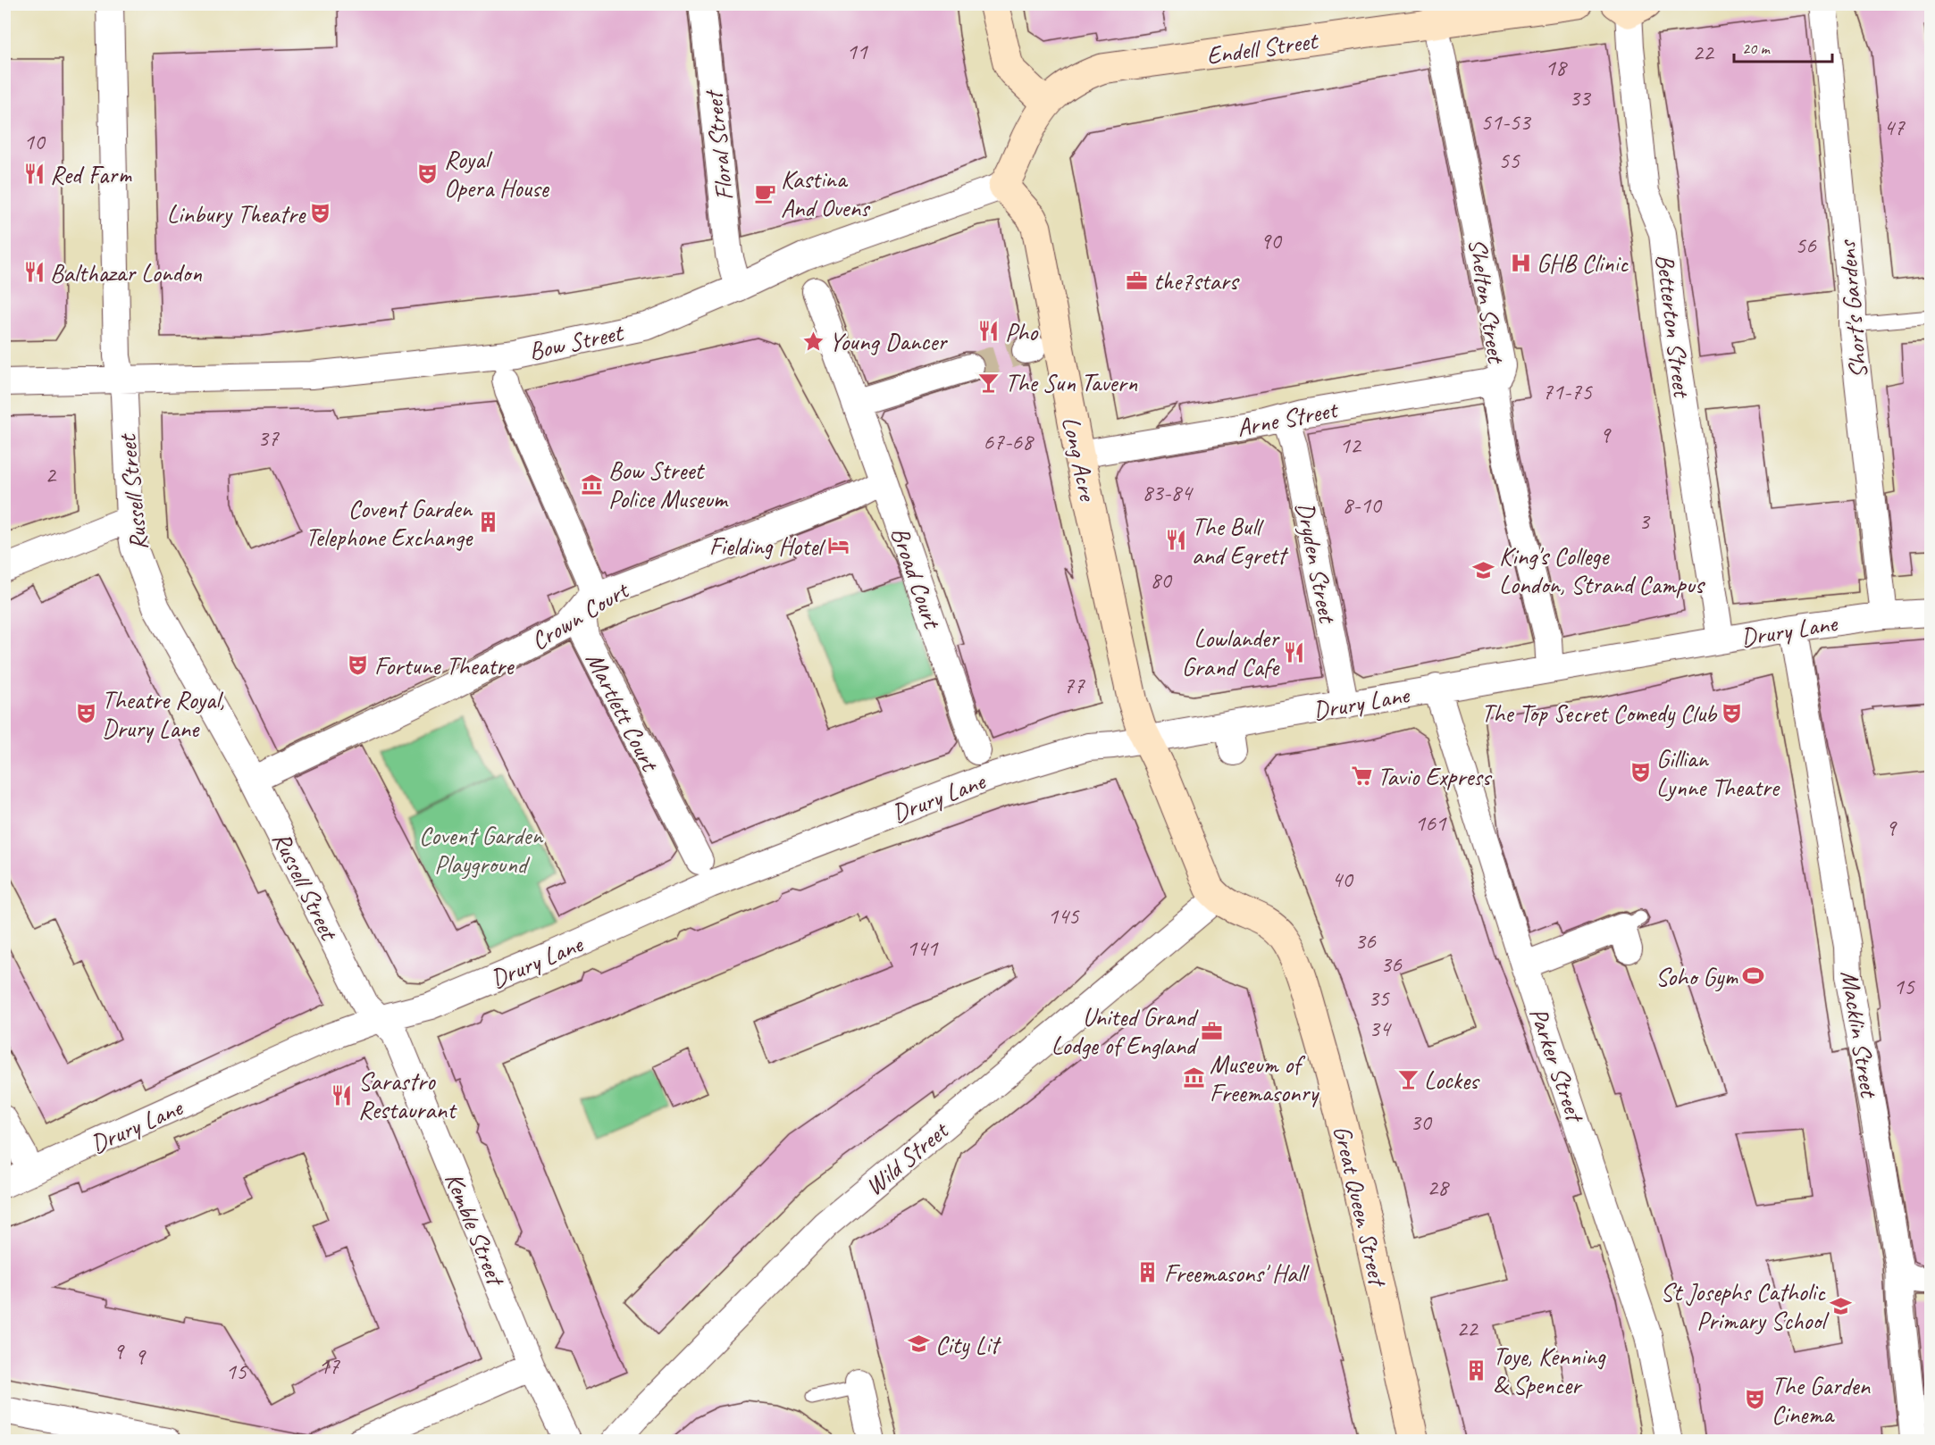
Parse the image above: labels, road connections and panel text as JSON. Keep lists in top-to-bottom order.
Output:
{
  "streets": {
    "main road": ["Endell Street", "Long Acre", "Great Queen Street"],
    "street": [
      "Floral Street",
      "Shelton Street",
      "Short's Gardens",
      "Betterton Street",
      "Bow Street",
      "Arne Street",
      "Russell Street",
      "Dryden Street",
      "Broad Court",
      "Crown Court",
      "Drury Lane",
      "Martlett Court",
      "Macklin Street",
      "Parker Street",
      "Wild Street",
      "Kemble Street"
    ]
  },
  "crossings": [
    ["Endell Street", "Shelton Street"],
    ["Endell Street", "Bow Street"],
    ["Endell Street", "Long Acre"],
    ["Floral Street", "Bow Street"],
    ["Shelton Street", "Arne Street"],
    ["Short's Gardens", "Drury Lane"],
    ["Betterton Street", "Drury Lane"],
    ["Bow Street", "Long Acre"],
    ["Bow Street", "Russell Street"],
    ["Arne Street", "Long Acre"],
    ["Arne Street", "Dryden Street"],
    ["Long Acre", "Drury Lane"],
    ["Long Acre", "Great Queen Street"],
    ["Russell Street", "Crown Court"],
    ["Russell Street", "Drury Lane"],
    ["Russell Street", "Kemble Street"],
    ["Dryden Street", "Drury Lane"],
    ["Broad Court", "Crown Court"],
    ["Crown Court", "Martlett Court"],
    ["Drury Lane", "Macklin Street"],
    ["Drury Lane", "Parker Street"],
    ["Drury Lane", "Great Queen Street"],
    ["Drury Lane", "Kemble Street"],
    ["Wild Street", "Great Queen Street"]
  ],
  "parks": ["Covent Garden Playground"],
  "places": {
    "theatre": [
      "Royal Opera House",
      "Linbury Theatre",
      "Fortune Theatre",
      "The Top Secret Comedy Club",
      "Theatre Royal, Drury Lane",
      "Gillian Lynne Theatre",
      "The Garden Cinema"
    ],
    "restaurant": [
      "Red Farm",
      "Balthazar London",
      "Pho",
      "The Bull and Egrett",
      "Lowlander Grand Cafe",
      "Sarastro Restaurant"
    ],
    "cafe": ["Kastina And Ovens"],
    "hospital": ["GHB Clinic"],
    "office": ["the7stars", "United Grand Lodge of England"],
    "place": ["Young Dancer"],
    "bar": ["The Sun Tavern", "Lockes"],
    "museum": ["Bow Street Police Museum", "Museum of Freemasonry"],
    "building": ["Covent Garden Telephone Exchange", "Freemasons' Hall", "Toye, Kenning & Spencer"],
    "hotel": ["Fielding Hotel"],
    "school or university": ["King's College London, Strand Campus", "St Josephs Catholic Primary School", "City Lit"],
    "supermarket": ["Tavio Express"],
    "sports": ["Soho Gym"]
  },
  "house_numbers": [
    "11",
    "22",
    "18",
    "33",
    "51-53",
    "47",
    "10",
    "55",
    "90",
    "56",
    "71-75",
    "9",
    "37",
    "67-68",
    "12",
    "2",
    "83-84",
    "8-10",
    "3",
    "80",
    "77",
    "161",
    "9",
    "40",
    "145",
    "36",
    "141",
    "36",
    "15",
    "35",
    "34",
    "30",
    "28",
    "22",
    "9",
    "9",
    "17",
    "15"
  ],
  "scale_bar": "20 m"
}
